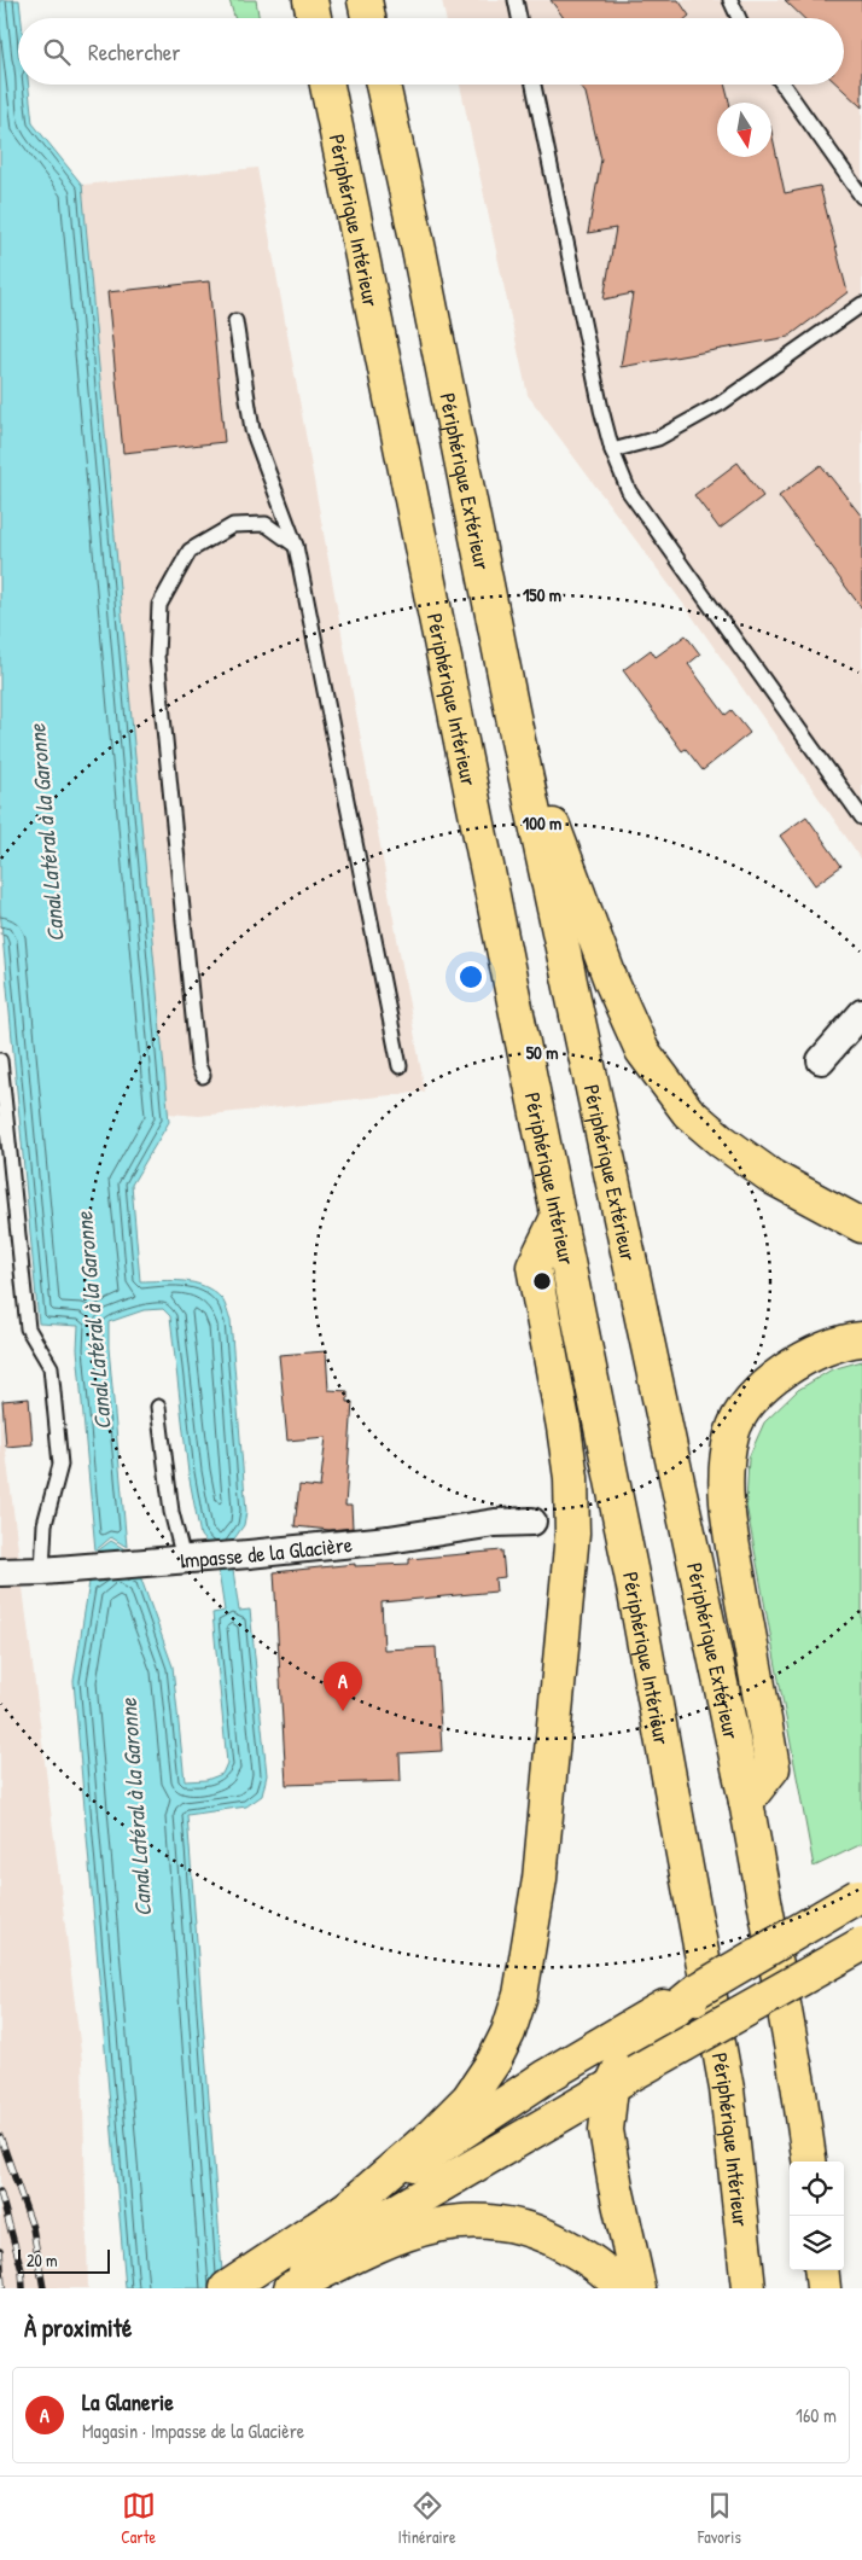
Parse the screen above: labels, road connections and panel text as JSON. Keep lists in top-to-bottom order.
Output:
{
  "streets": {
    "main road": ["Périphérique Intérieur", "Périphérique Extérieur"],
    "street": ["Impasse de la Glacière"]
  },
  "water": ["Canal Latéral à la Garonne"],
  "scale_bar": "20 m",
  "north": "bottom",
  "page": {
    "search": "Rechercher",
    "pins": "A",
    "scale": "20 m",
    "heading": "À proximité",
    "list": [
      {
        "mark": "A",
        "name": "La Glanerie",
        "note": "Magasin · Impasse de la Glacière",
        "value": "160 m"
      }
    ],
    "nav": ["Carte", "Itinéraire", "Favoris"]
  },
  "rings": ["150 m", "100 m", "50 m"]
}
